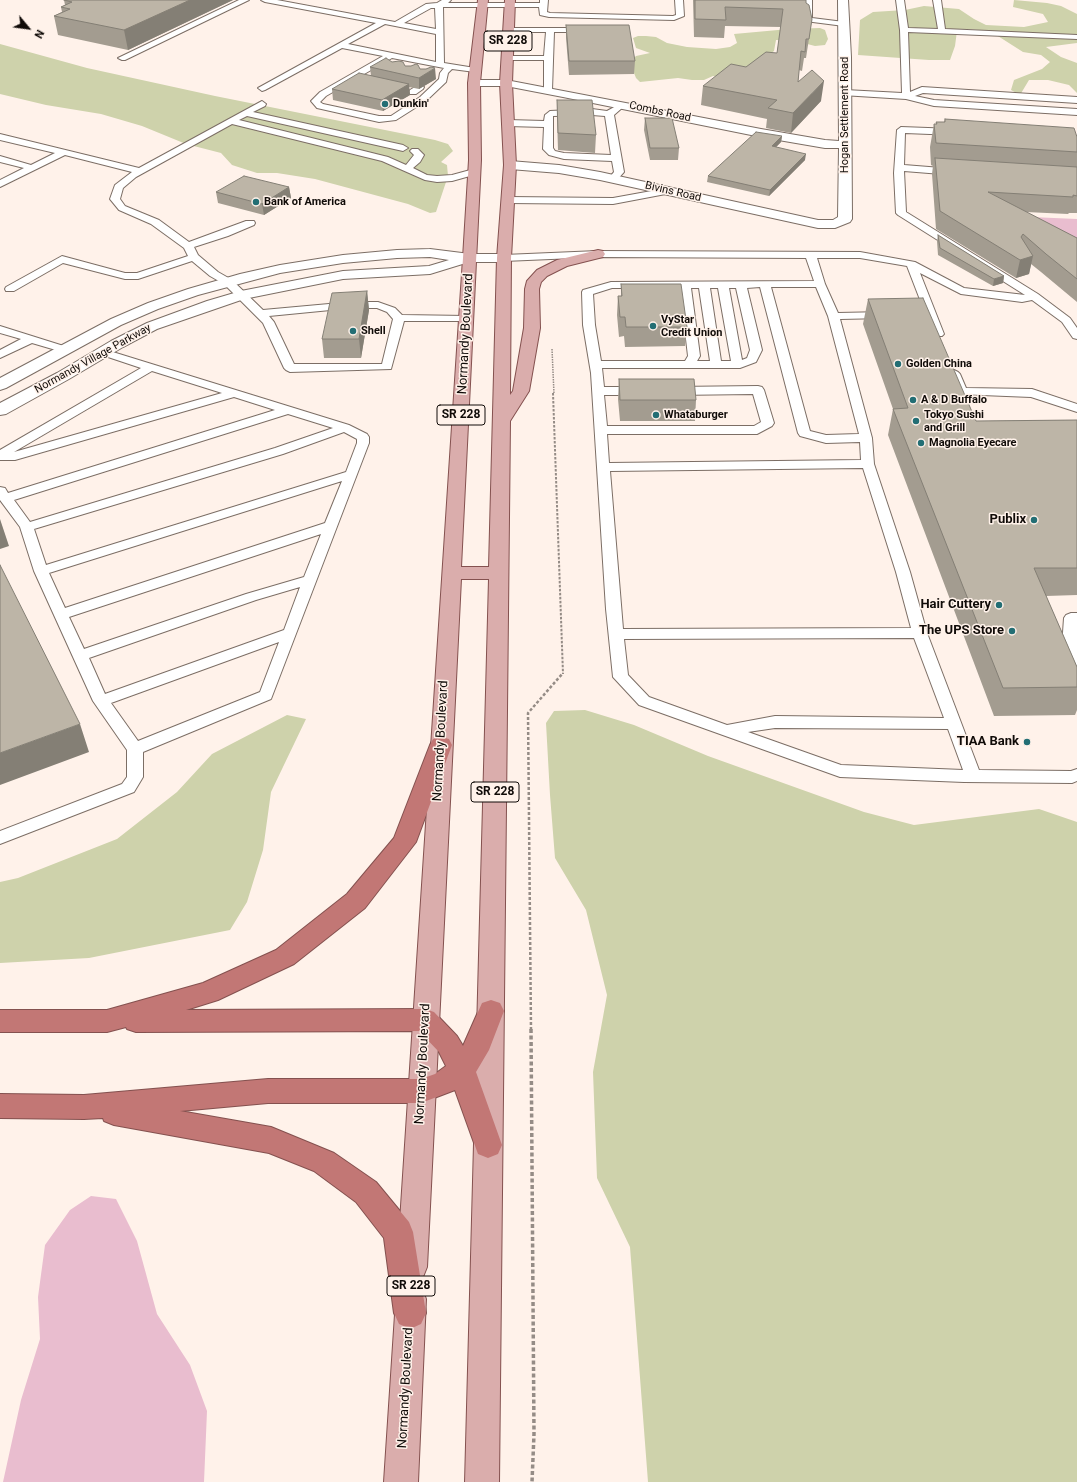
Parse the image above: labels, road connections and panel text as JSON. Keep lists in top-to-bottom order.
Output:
{
  "streets": {
    "main road": ["SR 228", "Normandy Boulevard"],
    "street": [
      "Combs Road",
      "Hogan Settlement Road",
      "Bivins Road",
      "Normandy Village Parkway"
    ]
  },
  "crossings": [
    ["SR 228", "Combs Road"],
    ["SR 228", "Bivins Road"],
    ["SR 228", "Normandy Village Parkway"],
    ["Combs Road", "Hogan Settlement Road"],
    ["Combs Road", "Normandy Boulevard"],
    ["Hogan Settlement Road", "Bivins Road"],
    ["Normandy Boulevard", "Normandy Village Parkway"]
  ],
  "places": [
    "Dunkin'",
    "Bank of America",
    "VyStar Credit Union",
    "Shell",
    "Golden China",
    "A & D Buffalo",
    "Whataburger",
    "Tokyo Sushi and Grill",
    "Magnolia Eyecare",
    "Publix",
    "Hair Cuttery",
    "The UPS Store",
    "TIAA Bank"
  ],
  "north": "bottom right"
}
